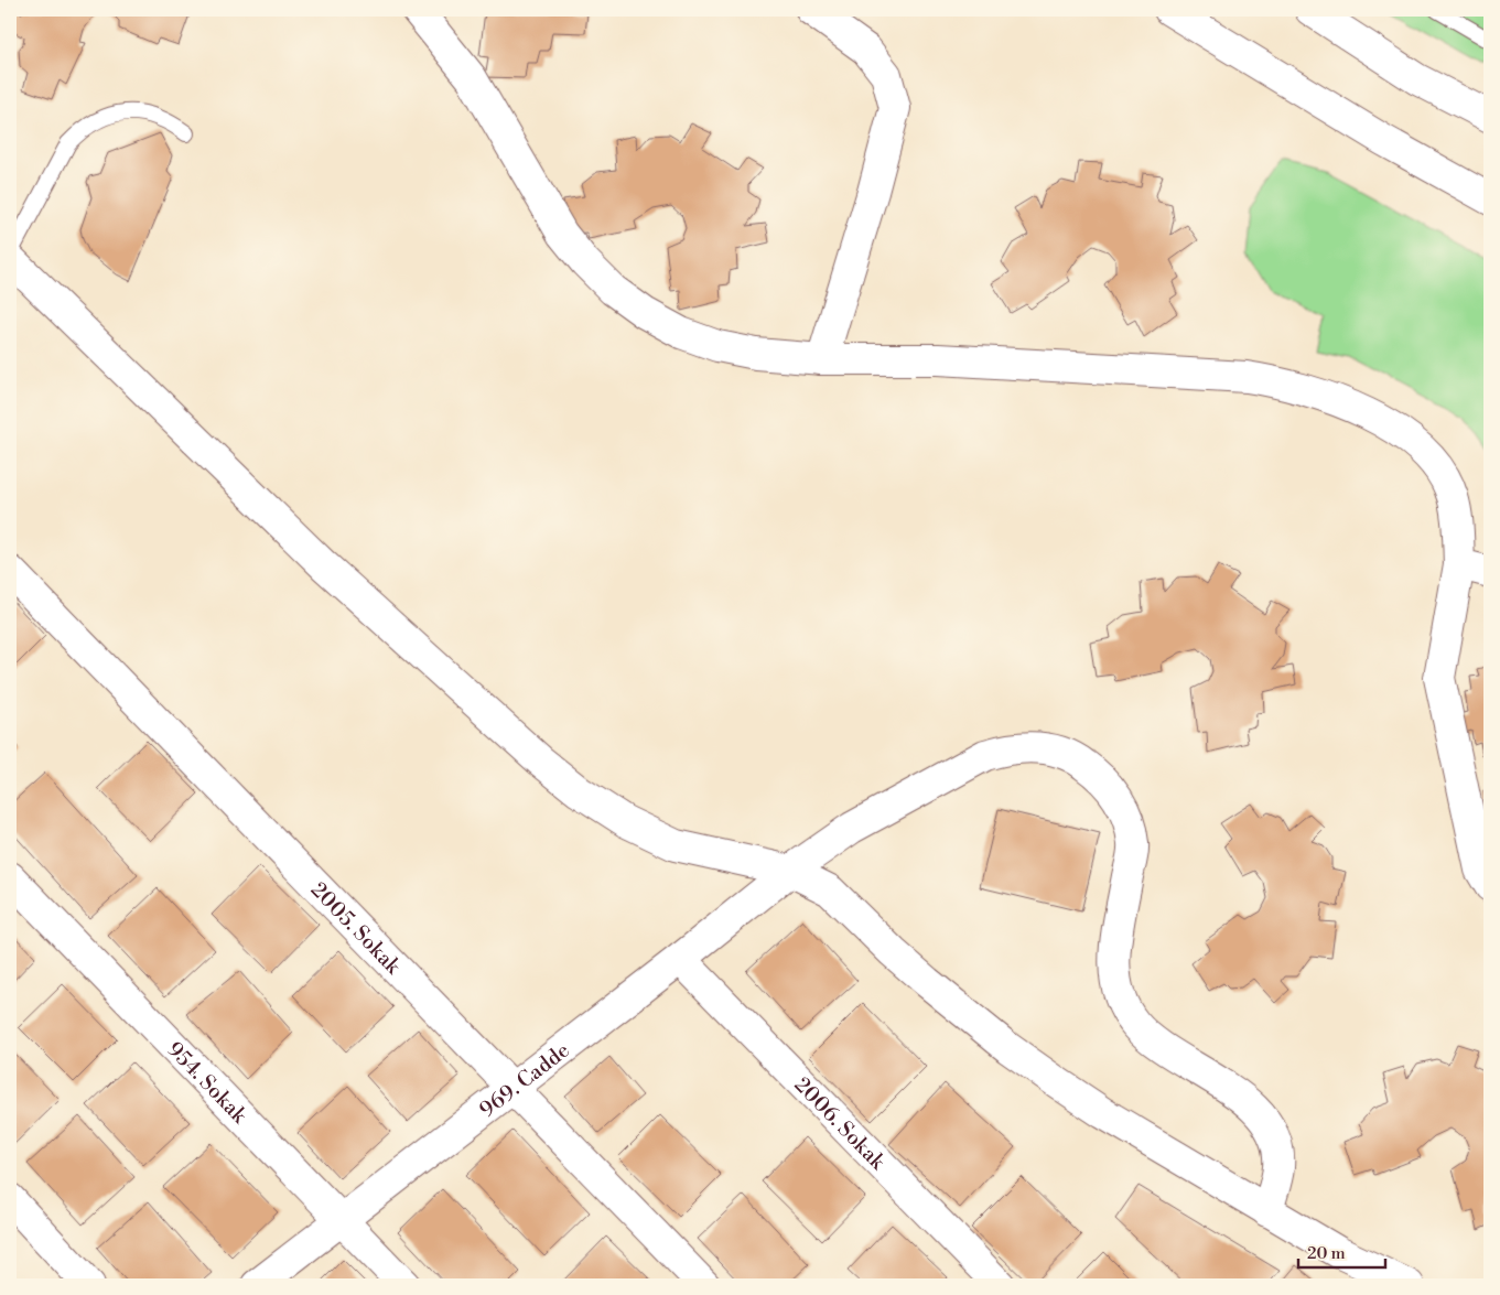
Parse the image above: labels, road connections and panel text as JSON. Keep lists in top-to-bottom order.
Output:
{
  "streets": {
    "main road": [
      "2005. Sokak",
      "969. Cadde",
      "954. Sokak",
      "2006. Sokak"
    ]
  },
  "crossings": [
    ["2005. Sokak", "969. Cadde"],
    ["969. Cadde", "954. Sokak"],
    ["969. Cadde", "2006. Sokak"]
  ],
  "scale_bar": "20 m"
}
